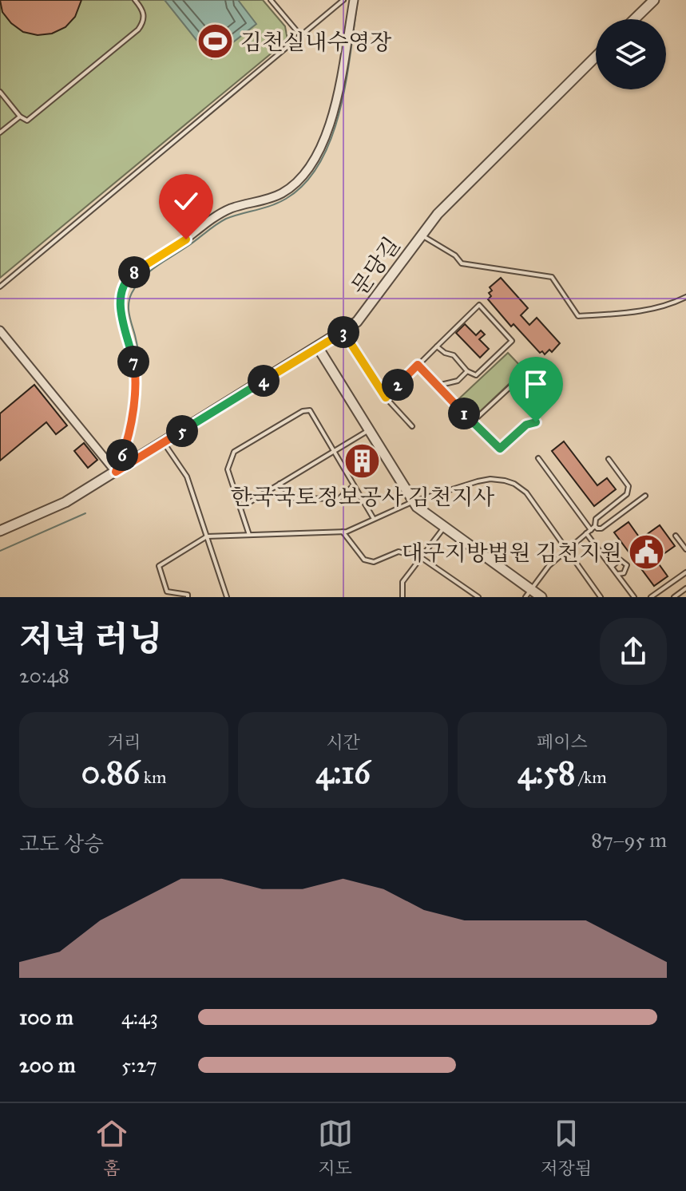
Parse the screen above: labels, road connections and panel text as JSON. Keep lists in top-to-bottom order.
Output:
{
  "streets": {
    "street": ["문당길"]
  },
  "places": {
    "sports": ["김천실내수영장"],
    "building": ["한국국토정보공사 김천지사"],
    "public building": ["대구지방법원 김천지원"]
  },
  "page": {
    "pins": [
      "8",
      "3",
      "7",
      "4",
      "2",
      "1",
      "5",
      "6"
    ],
    "heading": ["저녁 러닝", "20:48"],
    "stats": [
      ["거리", "0.86 km"],
      ["시간", "4:16"],
      ["페이스", "4:58 /km"]
    ],
    "chart": ["고도 상승", "87–95 m"],
    "list": [
      {
        "name": "100 m",
        "note": "4:43"
      },
      {
        "name": "200 m",
        "note": "5:27"
      }
    ],
    "tabs": ["홈", "지도", "저장됨"]
  }
}
